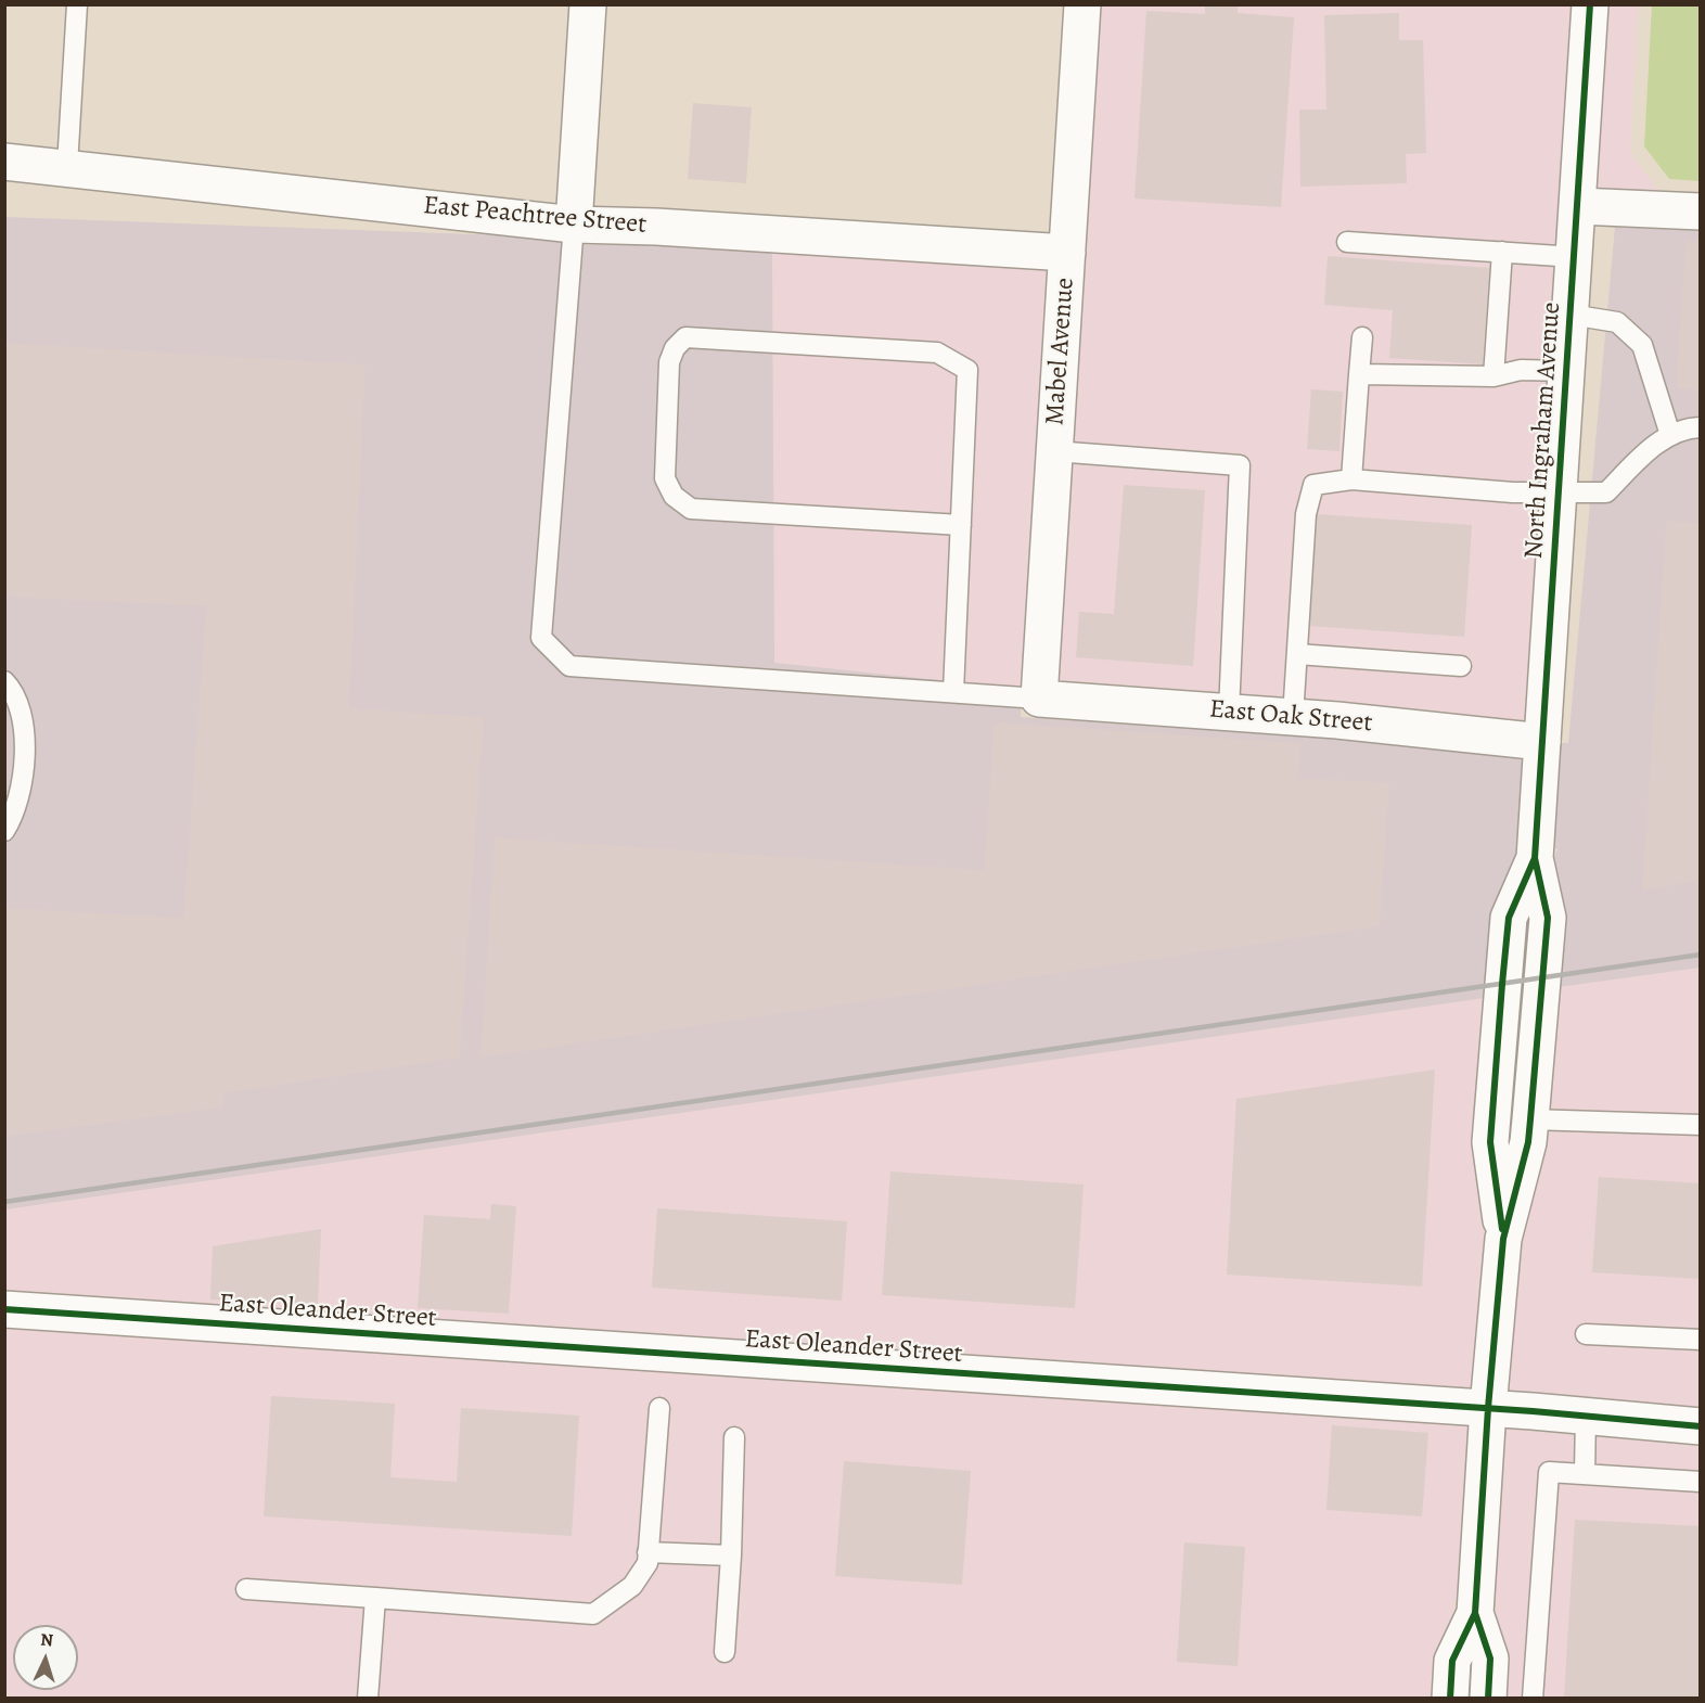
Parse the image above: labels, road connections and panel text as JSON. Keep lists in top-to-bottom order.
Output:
{
  "streets": {
    "street": [
      "East Peachtree Street",
      "Mabel Avenue",
      "North Ingraham Avenue",
      "East Oak Street",
      "East Oleander Street"
    ]
  },
  "crossings": [
    ["East Peachtree Street", "Mabel Avenue"],
    ["Mabel Avenue", "East Oak Street"],
    ["North Ingraham Avenue", "East Oak Street"],
    ["North Ingraham Avenue", "East Oleander Street"]
  ],
  "north": "top"
}
